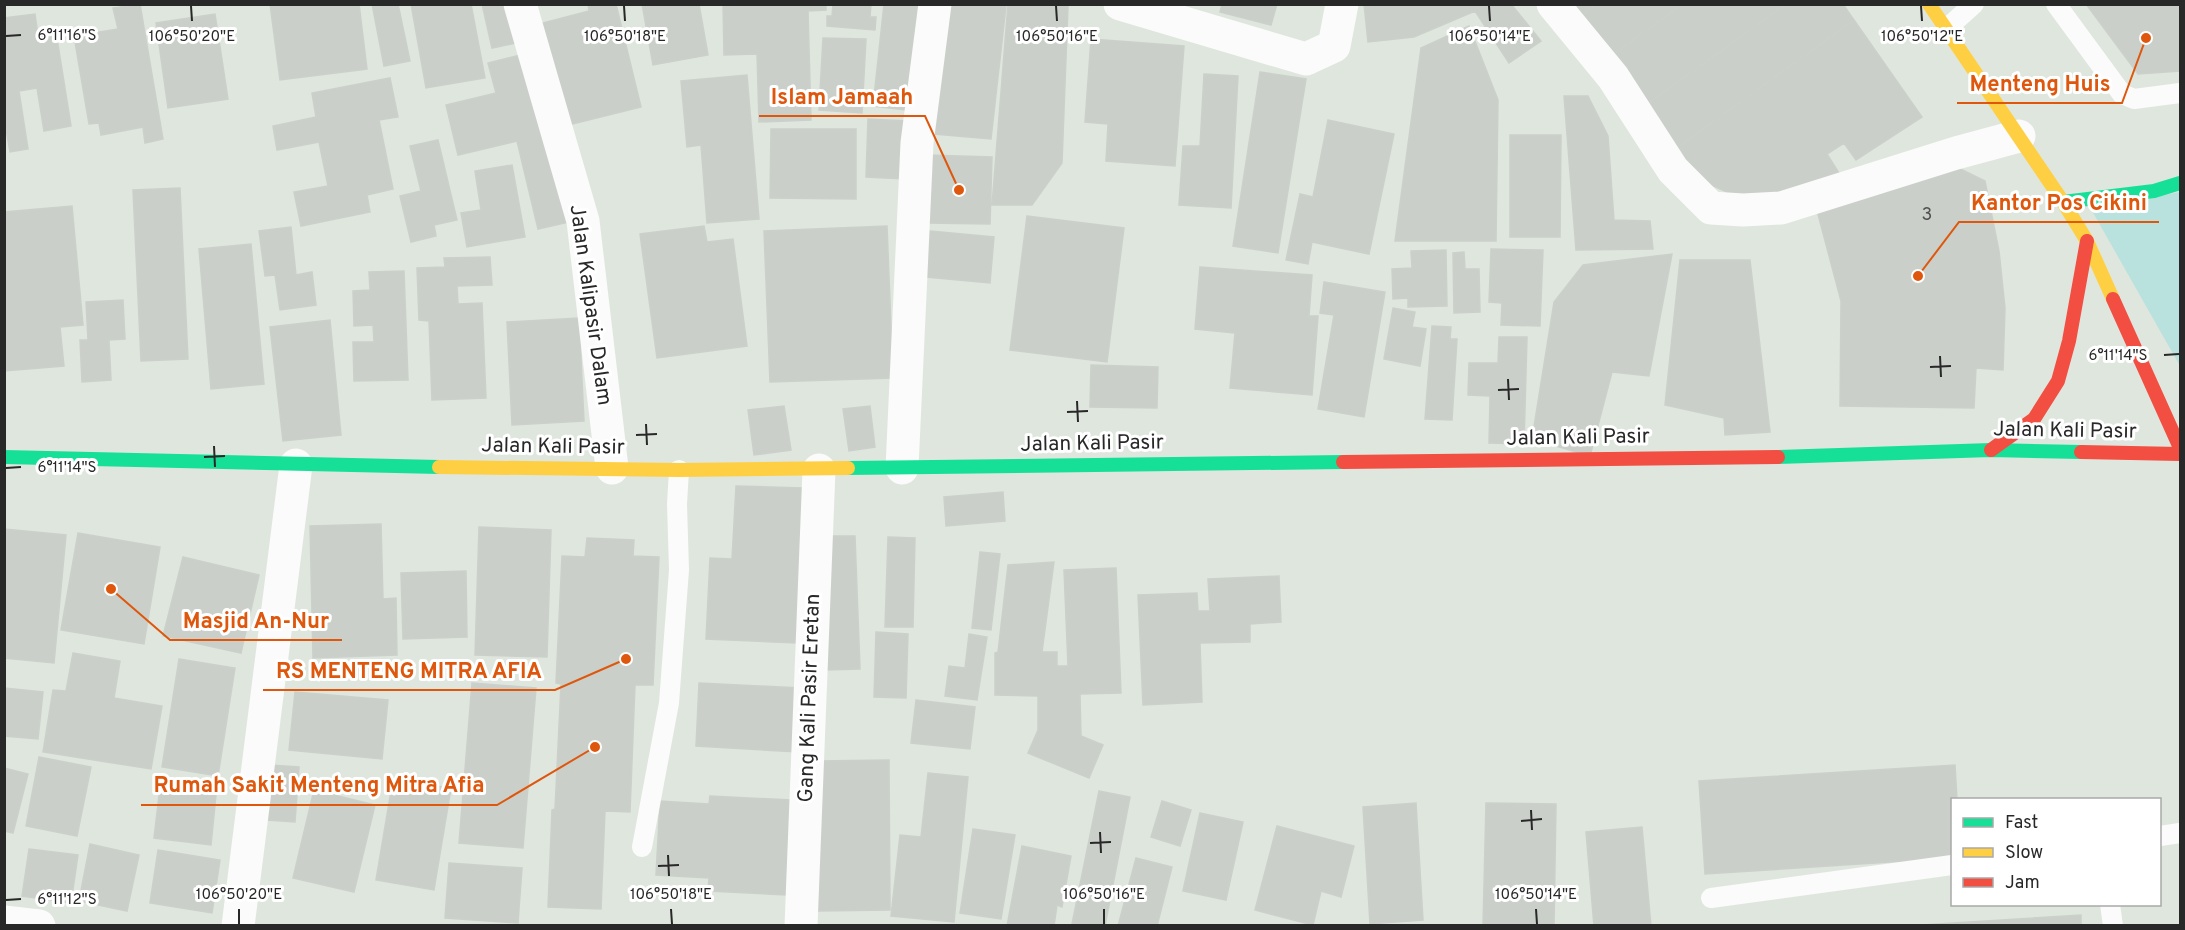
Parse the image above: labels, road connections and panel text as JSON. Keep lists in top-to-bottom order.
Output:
{
  "streets": {
    "street": ["Jalan Kalipasir Dalam", "Jalan Kali Pasir", "Gang Kali Pasir Eretan"]
  },
  "crossings": [
    ["Jalan Kalipasir Dalam", "Jalan Kali Pasir"],
    ["Jalan Kali Pasir", "Gang Kali Pasir Eretan"]
  ],
  "places": [
    "Menteng Huis",
    "Islam Jamaah",
    "Kantor Pos Cikini",
    "Masjid An-Nur",
    "RS MENTENG MITRA AFIA",
    "Rumah Sakit Menteng Mitra Afia"
  ],
  "house_numbers": ["3"],
  "legend": ["Fast", "Slow", "Jam"],
  "coordinates": [
    "6°11'16\"S",
    "106°50'20\"E",
    "106°50'18\"E",
    "106°50'16\"E",
    "106°50'14\"E",
    "106°50'12\"E",
    "6°11'14\"S",
    "6°11'12\"S"
  ]
}
